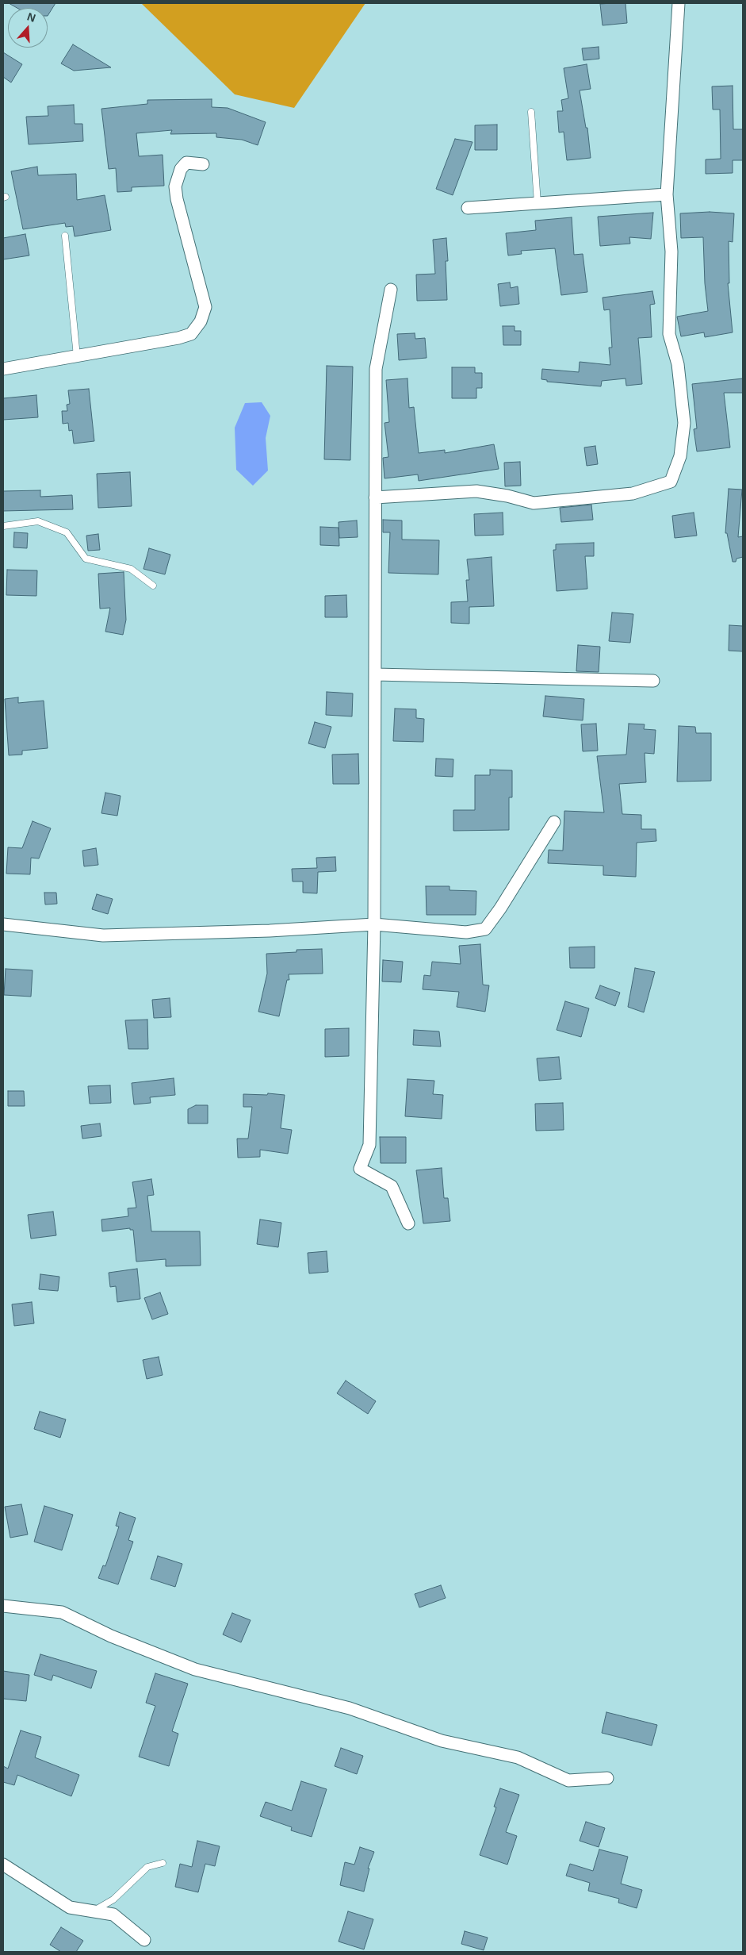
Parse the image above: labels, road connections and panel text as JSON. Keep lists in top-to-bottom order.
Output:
{
  "north": "top"
}
